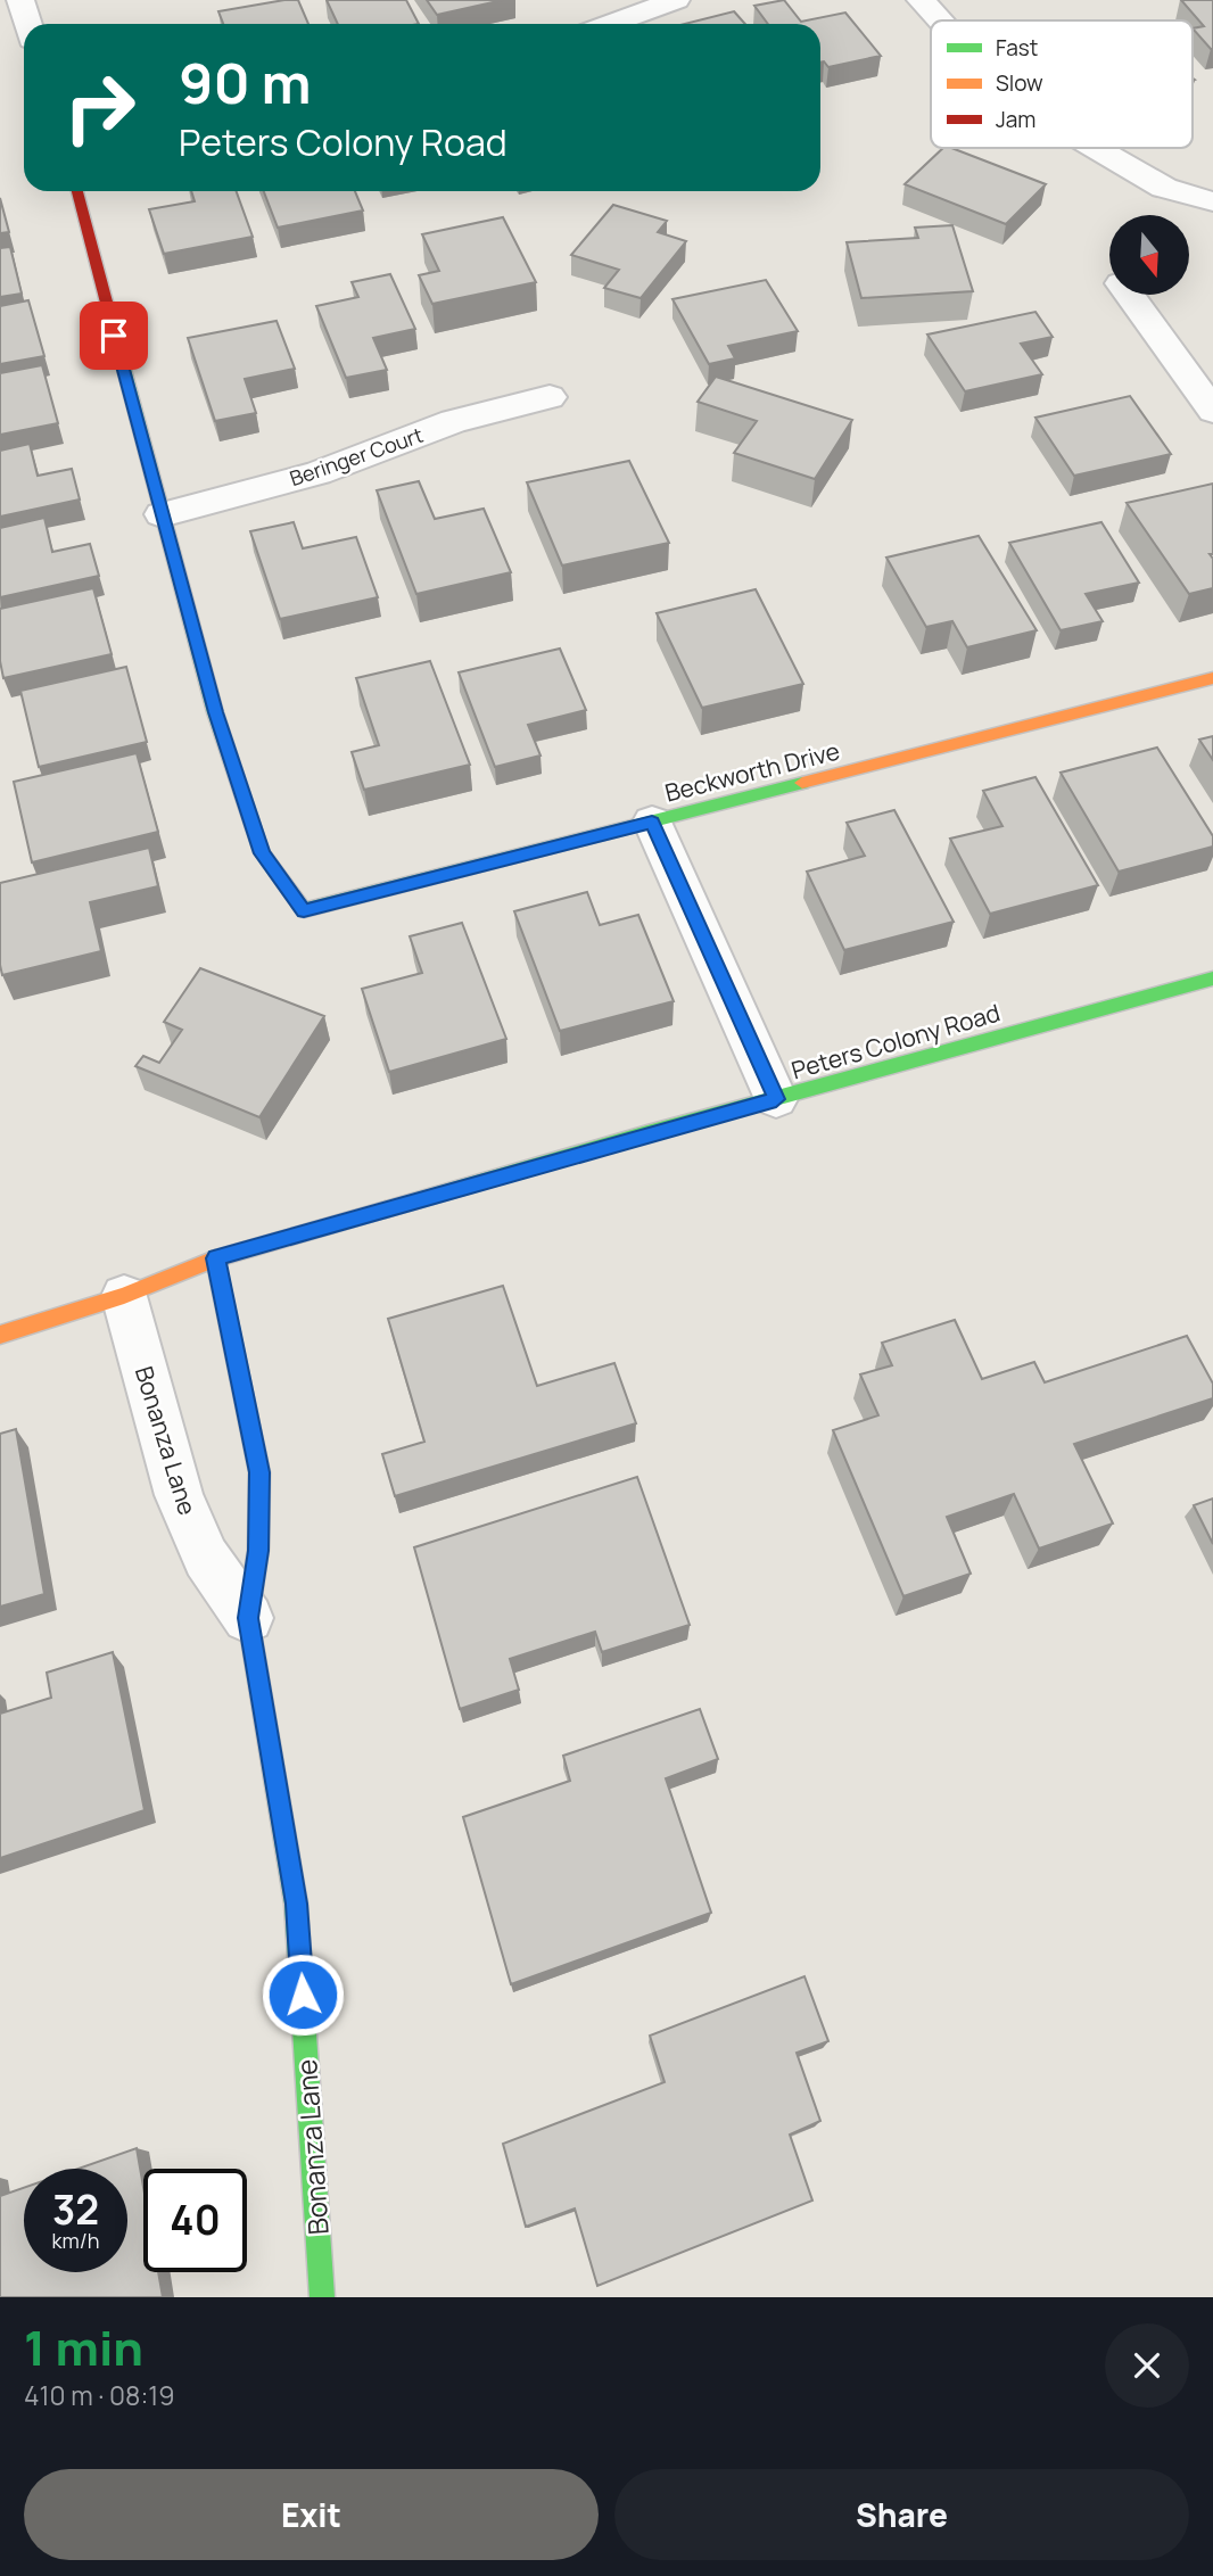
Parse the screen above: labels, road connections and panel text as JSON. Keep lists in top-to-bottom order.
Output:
{
  "streets": {
    "street": [
      "Beringer Court",
      "Beckworth Drive",
      "Peters Colony Road",
      "Bonanza Lane"
    ]
  },
  "crossings": [
    ["Beringer Court", "Beckworth Drive"],
    ["Peters Colony Road", "Bonanza Lane"]
  ],
  "legend": ["Fast", "Slow", "Jam"],
  "north": "bottom",
  "page": {
    "turn": ["90 m", "Peters Colony Road"],
    "speed": "32 km/h",
    "limit": "40",
    "heading": ["1 min", "410 m · 08:19"],
    "buttons": ["Exit", "Share"]
  }
}
